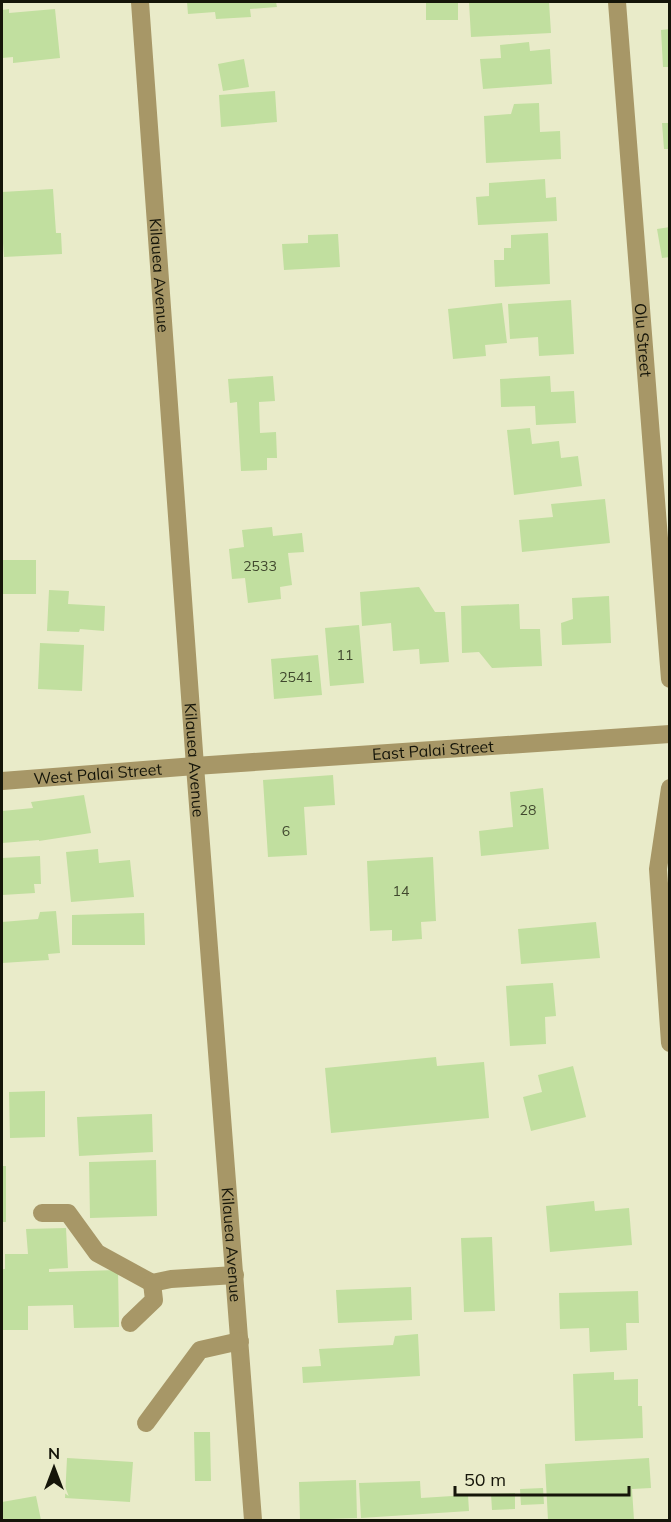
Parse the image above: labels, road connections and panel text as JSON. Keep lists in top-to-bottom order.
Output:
{
  "streets": {
    "street": [
      "Kilauea Avenue",
      "Olu Street",
      "East Palai Street",
      "West Palai Street"
    ]
  },
  "crossings": [
    ["Kilauea Avenue", "East Palai Street"],
    ["Kilauea Avenue", "West Palai Street"],
    ["East Palai Street", "West Palai Street"]
  ],
  "house_numbers": [
    "2533",
    "11",
    "2541",
    "28",
    "6",
    "14"
  ],
  "scale_bar": "50 m",
  "north": "top"
}
